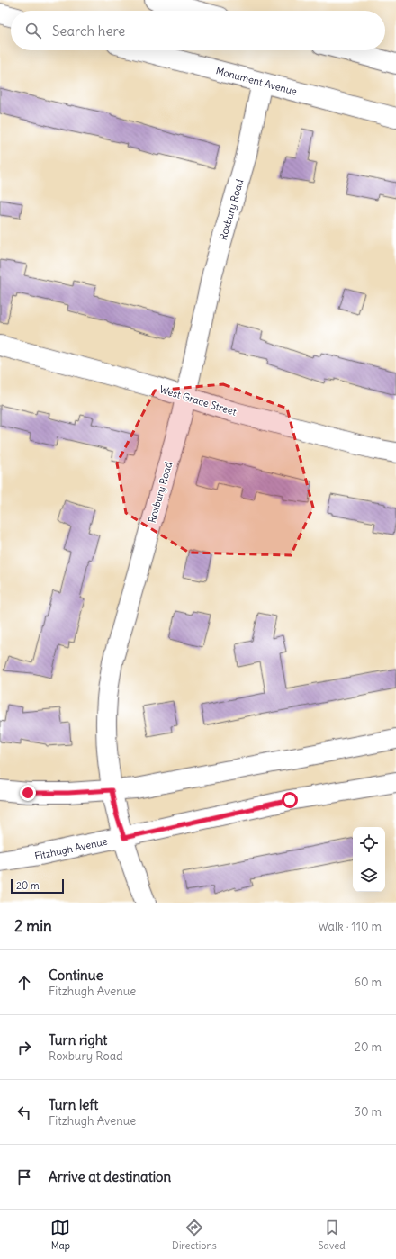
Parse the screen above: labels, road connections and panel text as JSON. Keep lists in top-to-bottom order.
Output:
{
  "streets": {
    "street": [
      "Monument Avenue",
      "Roxbury Road",
      "West Grace Street",
      "Fitzhugh Avenue"
    ]
  },
  "crossings": [
    ["Monument Avenue", "Roxbury Road"],
    ["Roxbury Road", "West Grace Street"],
    ["Roxbury Road", "Fitzhugh Avenue"]
  ],
  "scale_bar": "20 m",
  "page": {
    "search": "Search here",
    "scale": "20 m",
    "heading": ["2 min", "Walk · 110 m"],
    "list": [
      ["Continue", "Fitzhugh Avenue", "60 m"],
      ["Turn right", "Roxbury Road", "20 m"],
      ["Turn left", "Fitzhugh Avenue", "30 m"],
      "Arrive at destination"
    ],
    "nav": ["Map", "Directions", "Saved"]
  }
}
